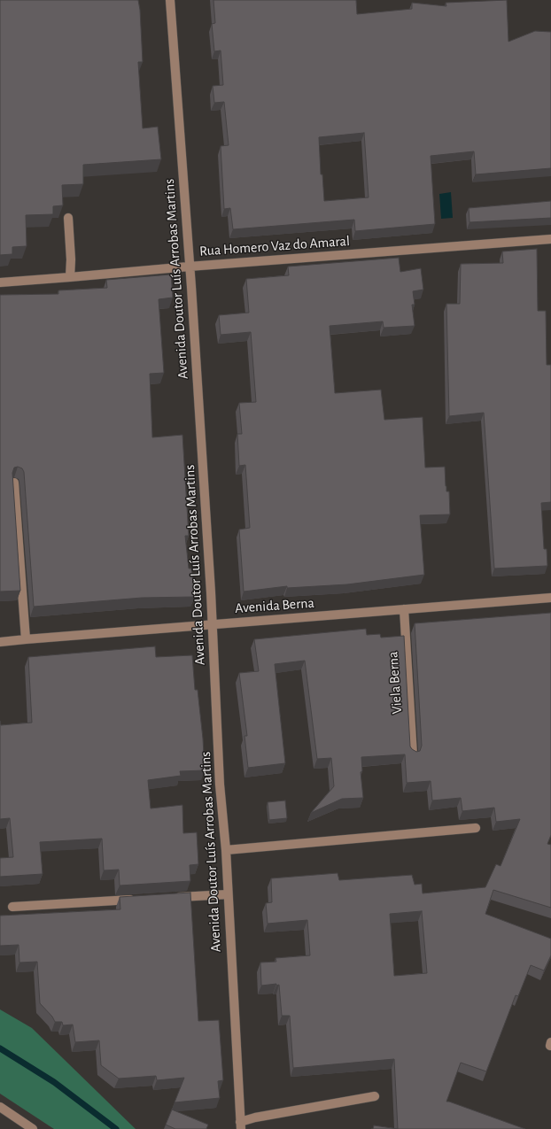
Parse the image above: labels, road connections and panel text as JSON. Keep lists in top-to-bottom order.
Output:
{
  "streets": {
    "street": [
      "Rua Homero Vaz do Amaral",
      "Avenida Doutor Luís Arrobas Martins",
      "Avenida Berna",
      "Viela Berna"
    ]
  },
  "crossings": [
    ["Rua Homero Vaz do Amaral", "Avenida Doutor Luís Arrobas Martins"],
    ["Avenida Doutor Luís Arrobas Martins", "Avenida Berna"],
    ["Avenida Berna", "Viela Berna"]
  ]
}
